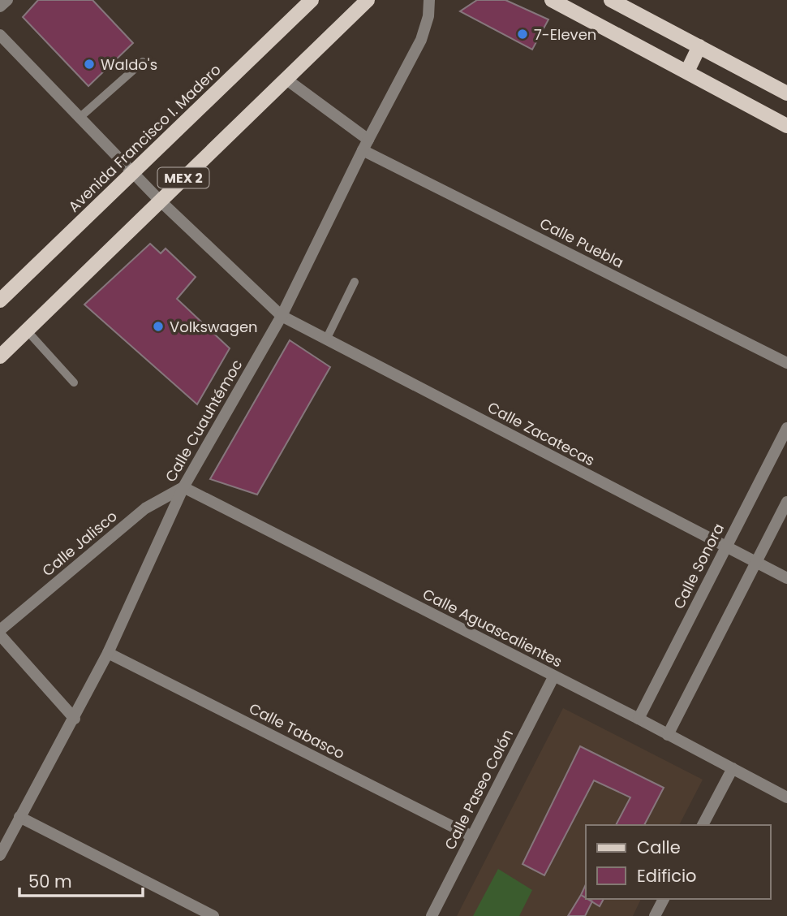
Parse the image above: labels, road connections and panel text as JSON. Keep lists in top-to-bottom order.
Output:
{
  "streets": {
    "main road": ["Avenida Francisco I. Madero", "MEX 2"],
    "street": [
      "Calle Puebla",
      "Calle Cuauhtémoc",
      "Calle Zacatecas",
      "Calle Jalisco",
      "Calle Sonora",
      "Calle Aguascalientes",
      "Calle Tabasco",
      "Calle Paseo Colón"
    ]
  },
  "crossings": [
    ["Avenida Francisco I. Madero", "Calle Zacatecas"],
    ["MEX 2", "Calle Puebla"],
    ["MEX 2", "Calle Zacatecas"],
    ["Calle Puebla", "Calle Cuauhtémoc"],
    ["Calle Cuauhtémoc", "Calle Zacatecas"],
    ["Calle Cuauhtémoc", "Calle Jalisco"],
    ["Calle Cuauhtémoc", "Calle Aguascalientes"],
    ["Calle Cuauhtémoc", "Calle Tabasco"],
    ["Calle Zacatecas", "Calle Sonora"],
    ["Calle Jalisco", "Calle Aguascalientes"],
    ["Calle Sonora", "Calle Aguascalientes"],
    ["Calle Aguascalientes", "Calle Paseo Colón"],
    ["Calle Tabasco", "Calle Paseo Colón"]
  ],
  "places": ["7-Eleven", "Waldo's", "Volkswagen"],
  "legend": ["Calle", "Edificio"],
  "scale_bar": "50 m"
}
